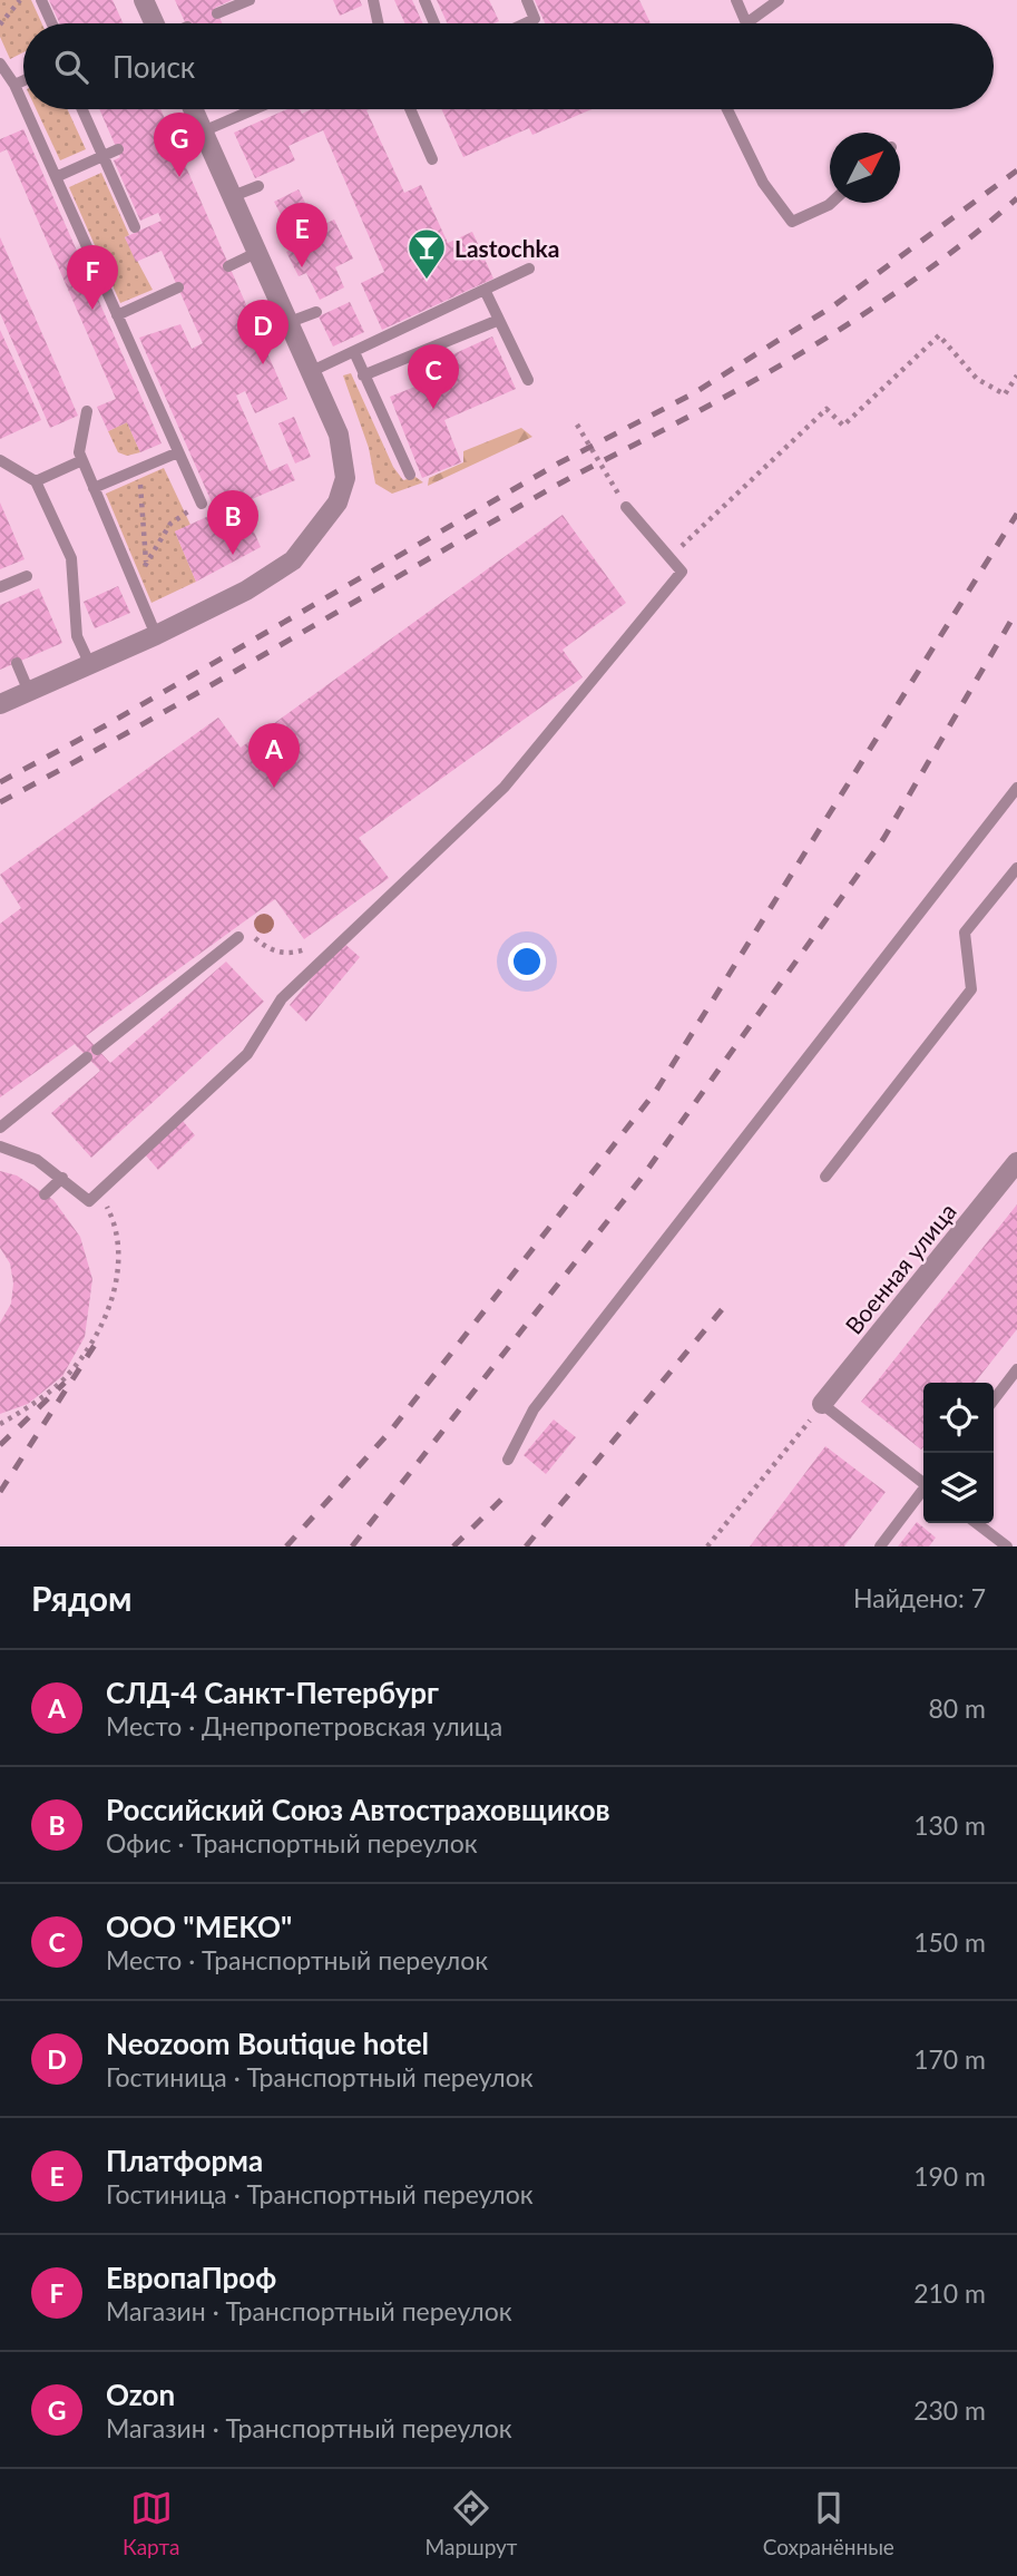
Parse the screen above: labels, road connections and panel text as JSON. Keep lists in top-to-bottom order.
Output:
{
  "streets": {
    "street": ["Военная улица"]
  },
  "places": {
    "bar": ["Lastochka"]
  },
  "north": "top right",
  "page": {
    "search": "Поиск",
    "pins": [
      "G",
      "E",
      "F",
      "D",
      "C",
      "B",
      "A"
    ],
    "heading": ["Рядом", "Найдено: 7"],
    "list": [
      {
        "mark": "A",
        "name": "СЛД-4 Санкт-Петербург",
        "note": "Место · Днепропетровская улица",
        "value": "80 m"
      },
      {
        "mark": "B",
        "name": "Российский Союз Автостраховщиков",
        "note": "Офис · Транспортный переулок",
        "value": "130 m"
      },
      {
        "mark": "C",
        "name": "OOO \"MEKO\"",
        "note": "Место · Транспортный переулок",
        "value": "150 m"
      },
      {
        "mark": "D",
        "name": "Neozoom Boutique hotel",
        "note": "Гостиница · Транспортный переулок",
        "value": "170 m"
      },
      {
        "mark": "E",
        "name": "Платформа",
        "note": "Гостиница · Транспортный переулок",
        "value": "190 m"
      },
      {
        "mark": "F",
        "name": "ЕвропаПроф",
        "note": "Магазин · Транспортный переулок",
        "value": "210 m"
      },
      {
        "mark": "G",
        "name": "Ozon",
        "note": "Магазин · Транспортный переулок",
        "value": "230 m"
      }
    ],
    "nav": ["Карта", "Маршрут", "Сохранённые"]
  }
}
